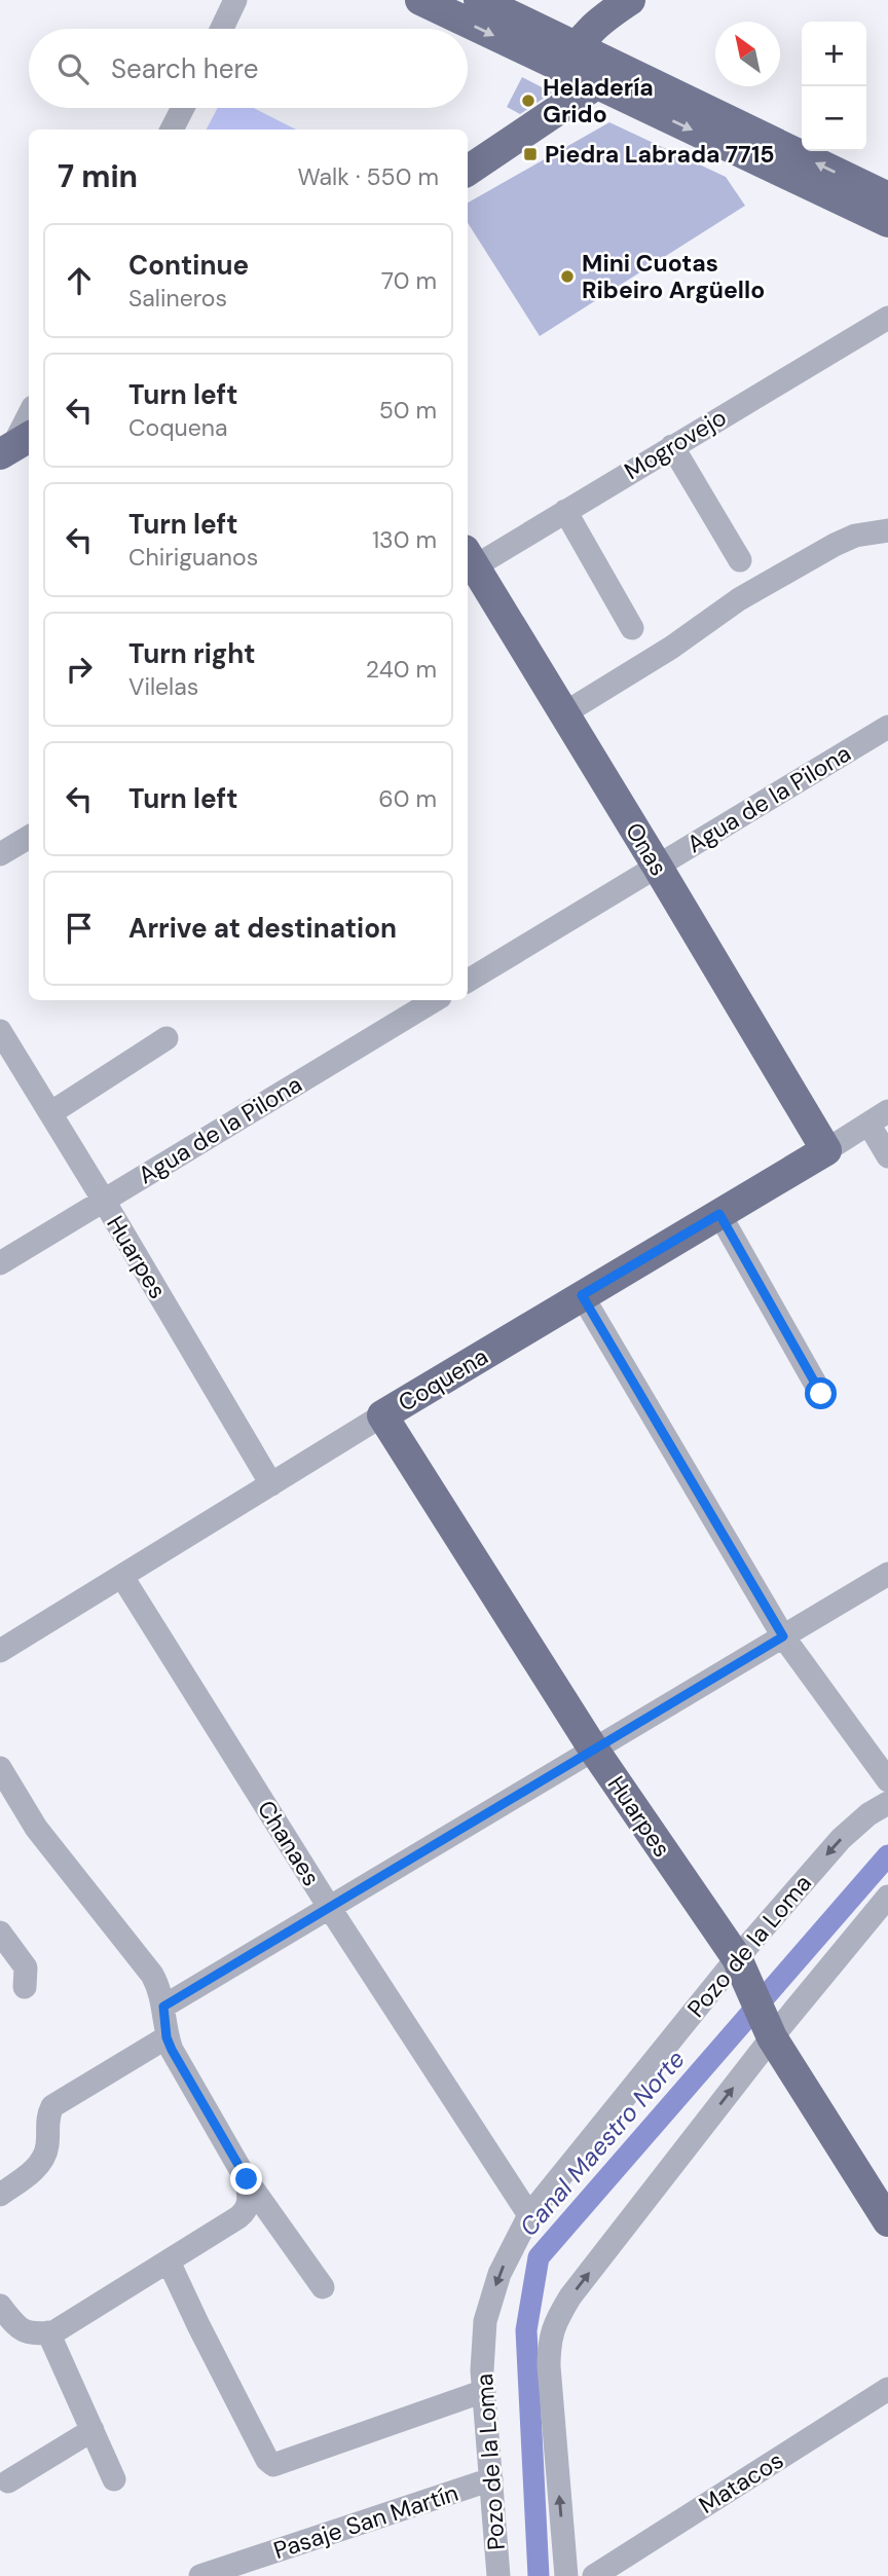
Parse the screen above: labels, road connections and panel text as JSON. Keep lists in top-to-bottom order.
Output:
{
  "streets": {
    "main road": ["Onas", "Huarpes", "Coquena"],
    "street": [
      "Mogrovejo",
      "Agua de la Pilona",
      "Chanaes",
      "Pozo de la Loma",
      "Matacos",
      "Pasaje San Martín"
    ]
  },
  "crossings": [
    ["Mogrovejo", "Onas"],
    ["Agua de la Pilona", "Onas"],
    ["Agua de la Pilona", "Huarpes"],
    ["Onas", "Coquena"],
    ["Huarpes", "Coquena"],
    ["Huarpes", "Pozo de la Loma"],
    ["Coquena", "Chanaes"],
    ["Chanaes", "Pozo de la Loma"],
    ["Pozo de la Loma", "Pasaje San Martín"]
  ],
  "water": ["Canal Maestro Norte"],
  "places": {
    "other": ["Heladería Grido", "Mini Cuotas Ribeiro Argüello"],
    "transit": ["Piedra Labrada 7715"]
  },
  "north": "top left",
  "page": {
    "map_buttons": ["+", "−"],
    "search": "Search here",
    "heading": ["7 min", "Walk · 550 m"],
    "list": [
      ["Continue", "Salineros", "70 m"],
      ["Turn left", "Coquena", "50 m"],
      ["Turn left", "Chiriguanos", "130 m"],
      ["Turn right", "Vilelas", "240 m"],
      ["Turn left", "60 m"],
      "Arrive at destination"
    ]
  }
}
